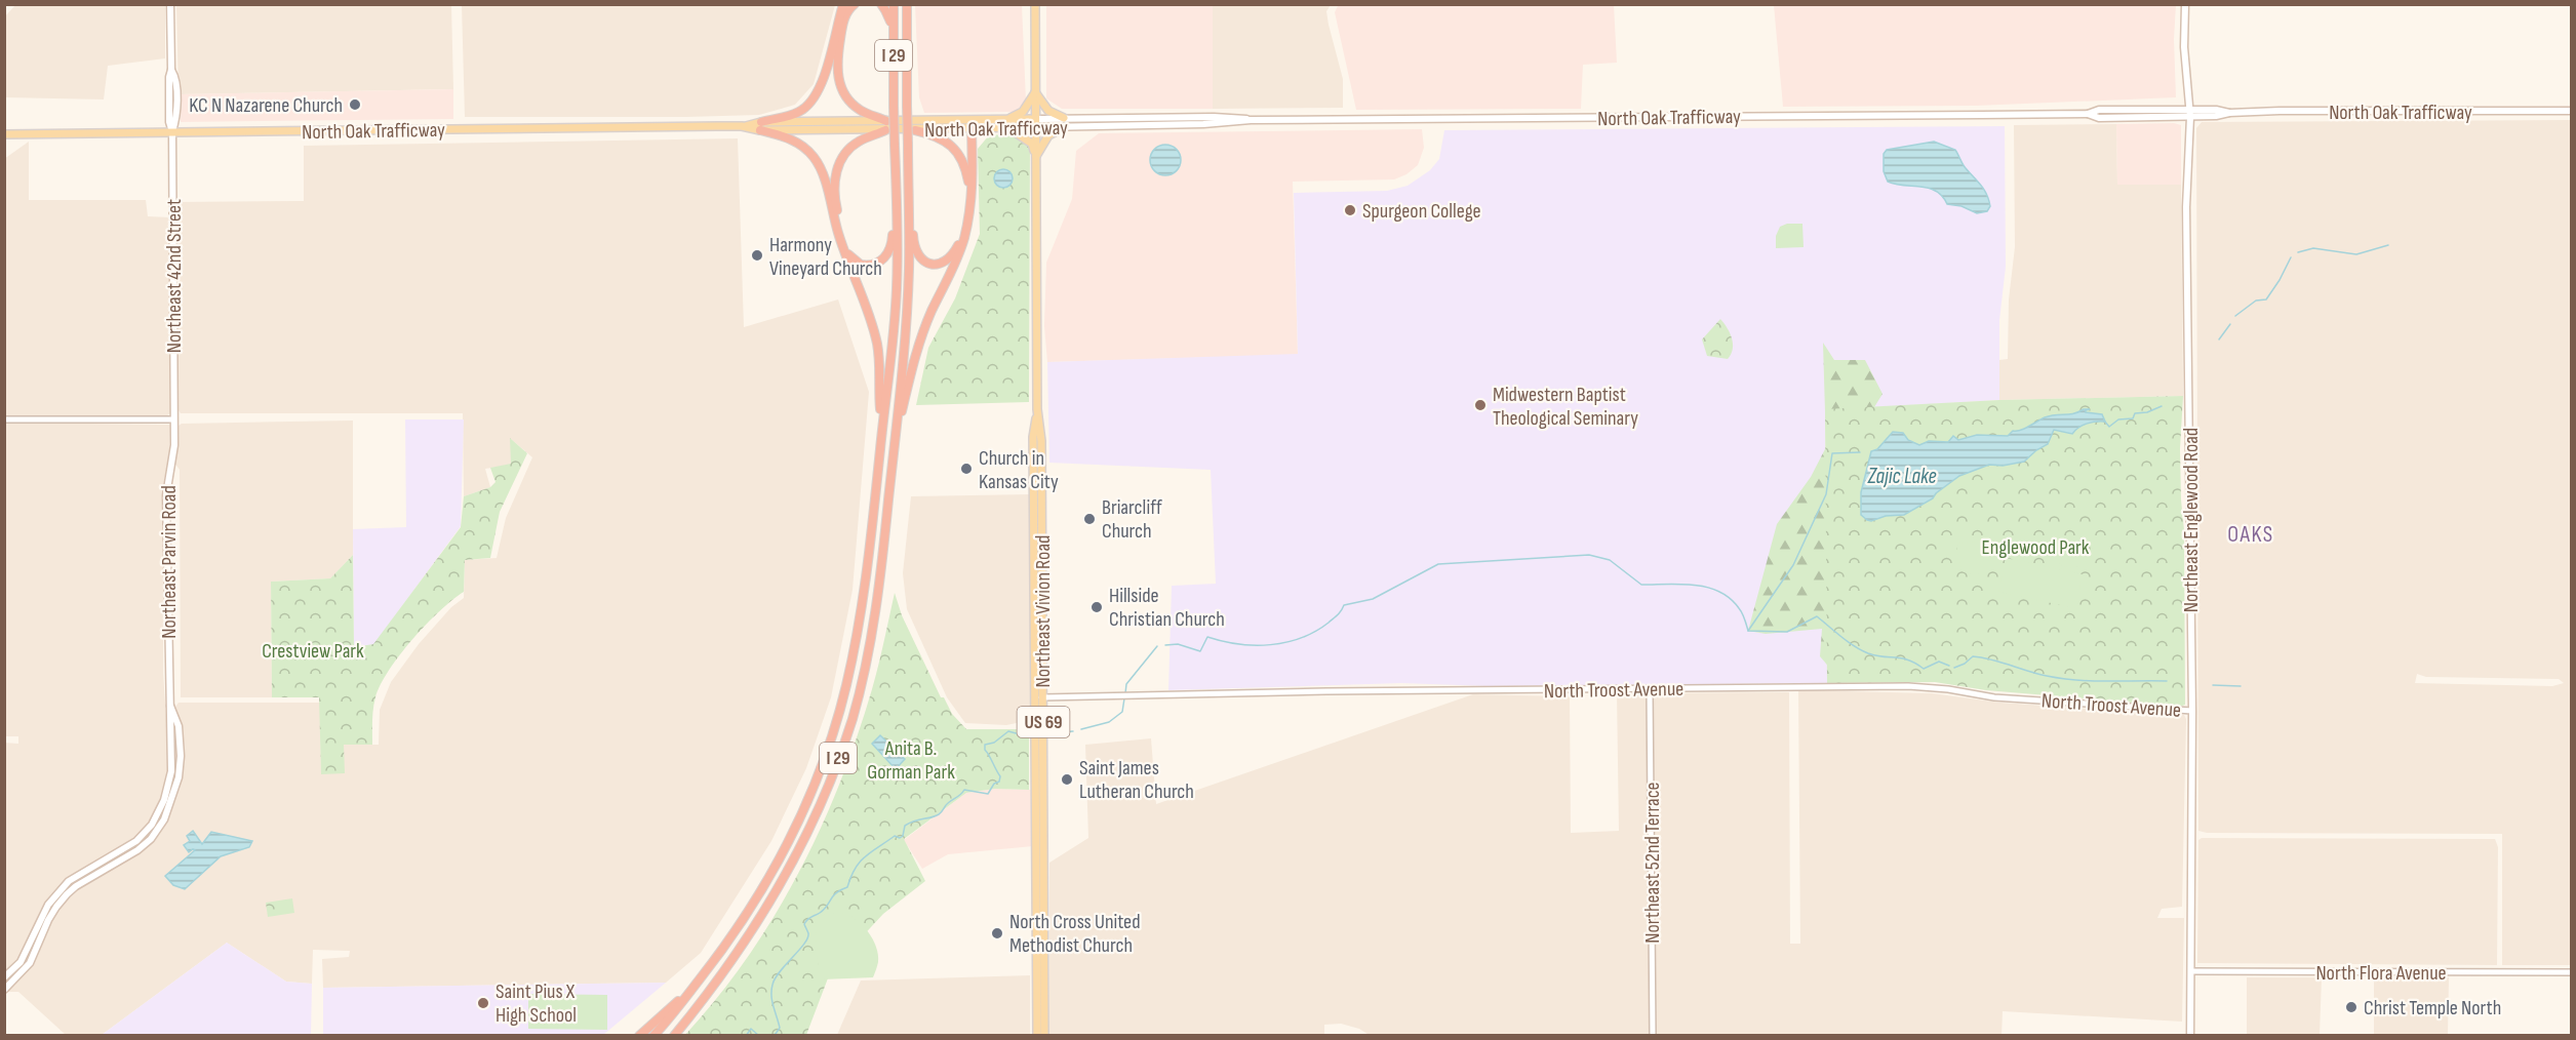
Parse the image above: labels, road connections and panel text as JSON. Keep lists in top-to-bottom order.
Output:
{
  "streets": {
    "highway": ["I 29"],
    "main road": [
      "North Oak Trafficway",
      "Northeast 42nd Street",
      "Northeast Englewood Road",
      "Northeast Parvin Road",
      "Northeast Vivion Road",
      "US 69"
    ],
    "street": ["North Troost Avenue", "Northeast 52nd Terrace", "North Flora Avenue"]
  },
  "crossings": [
    ["North Oak Trafficway", "Northeast 42nd Street"],
    ["North Oak Trafficway", "Northeast Englewood Road"],
    ["North Oak Trafficway", "Northeast Vivion Road"],
    ["Northeast 42nd Street", "Northeast Parvin Road"],
    ["Northeast Englewood Road", "North Troost Avenue"],
    ["Northeast Englewood Road", "North Flora Avenue"],
    ["Northeast Vivion Road", "North Troost Avenue"],
    ["North Troost Avenue", "Northeast 52nd Terrace"]
  ],
  "districts": ["OAKS"],
  "water": ["Zajic Lake"],
  "parks": ["Englewood Park", "Crestview Park", "Anita B. Gorman Park"],
  "places": [
    "KC N Nazarene Church",
    "Spurgeon College",
    "Harmony Vineyard Church",
    "Midwestern Baptist Theological Seminary",
    "Church in Kansas City",
    "Briarcliff Church",
    "Hillside Christian Church",
    "Saint James Lutheran Church",
    "North Cross United Methodist Church",
    "Saint Pius X High School",
    "Christ Temple North"
  ]
}
